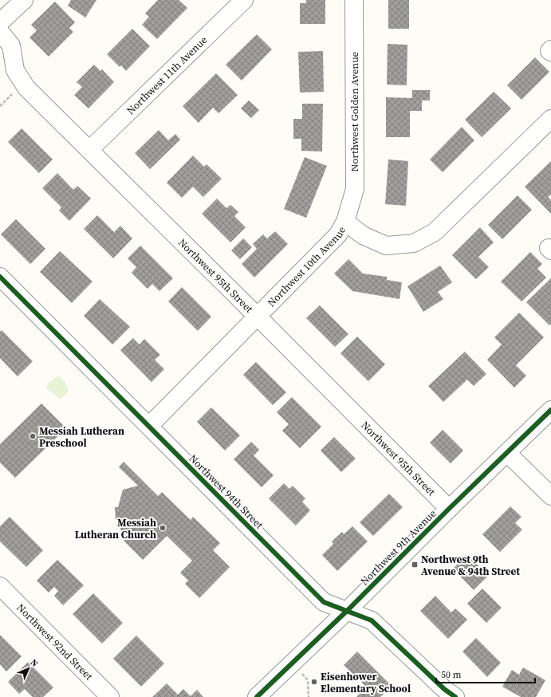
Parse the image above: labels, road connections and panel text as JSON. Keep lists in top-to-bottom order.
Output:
{
  "streets": {
    "street": [
      "Northwest 11th Avenue",
      "Northwest Golden Avenue",
      "Northwest 10th Avenue",
      "Northwest 95th Street",
      "Northwest 94th Street",
      "Northwest 9th Avenue",
      "Northwest 92nd Street"
    ]
  },
  "crossings": [
    ["Northwest 11th Avenue", "Northwest 95th Street"],
    ["Northwest Golden Avenue", "Northwest 10th Avenue"],
    ["Northwest 10th Avenue", "Northwest 95th Street"],
    ["Northwest 10th Avenue", "Northwest 94th Street"],
    ["Northwest 95th Street", "Northwest 9th Avenue"],
    ["Northwest 94th Street", "Northwest 9th Avenue"]
  ],
  "places": {
    "other": ["Messiah Lutheran Preschool", "Messiah Lutheran Church", "Eisenhower Elementary School"],
    "transit": ["Northwest 9th Avenue & 94th Street"]
  },
  "scale_bar": "50 m",
  "north": "top right"
}
